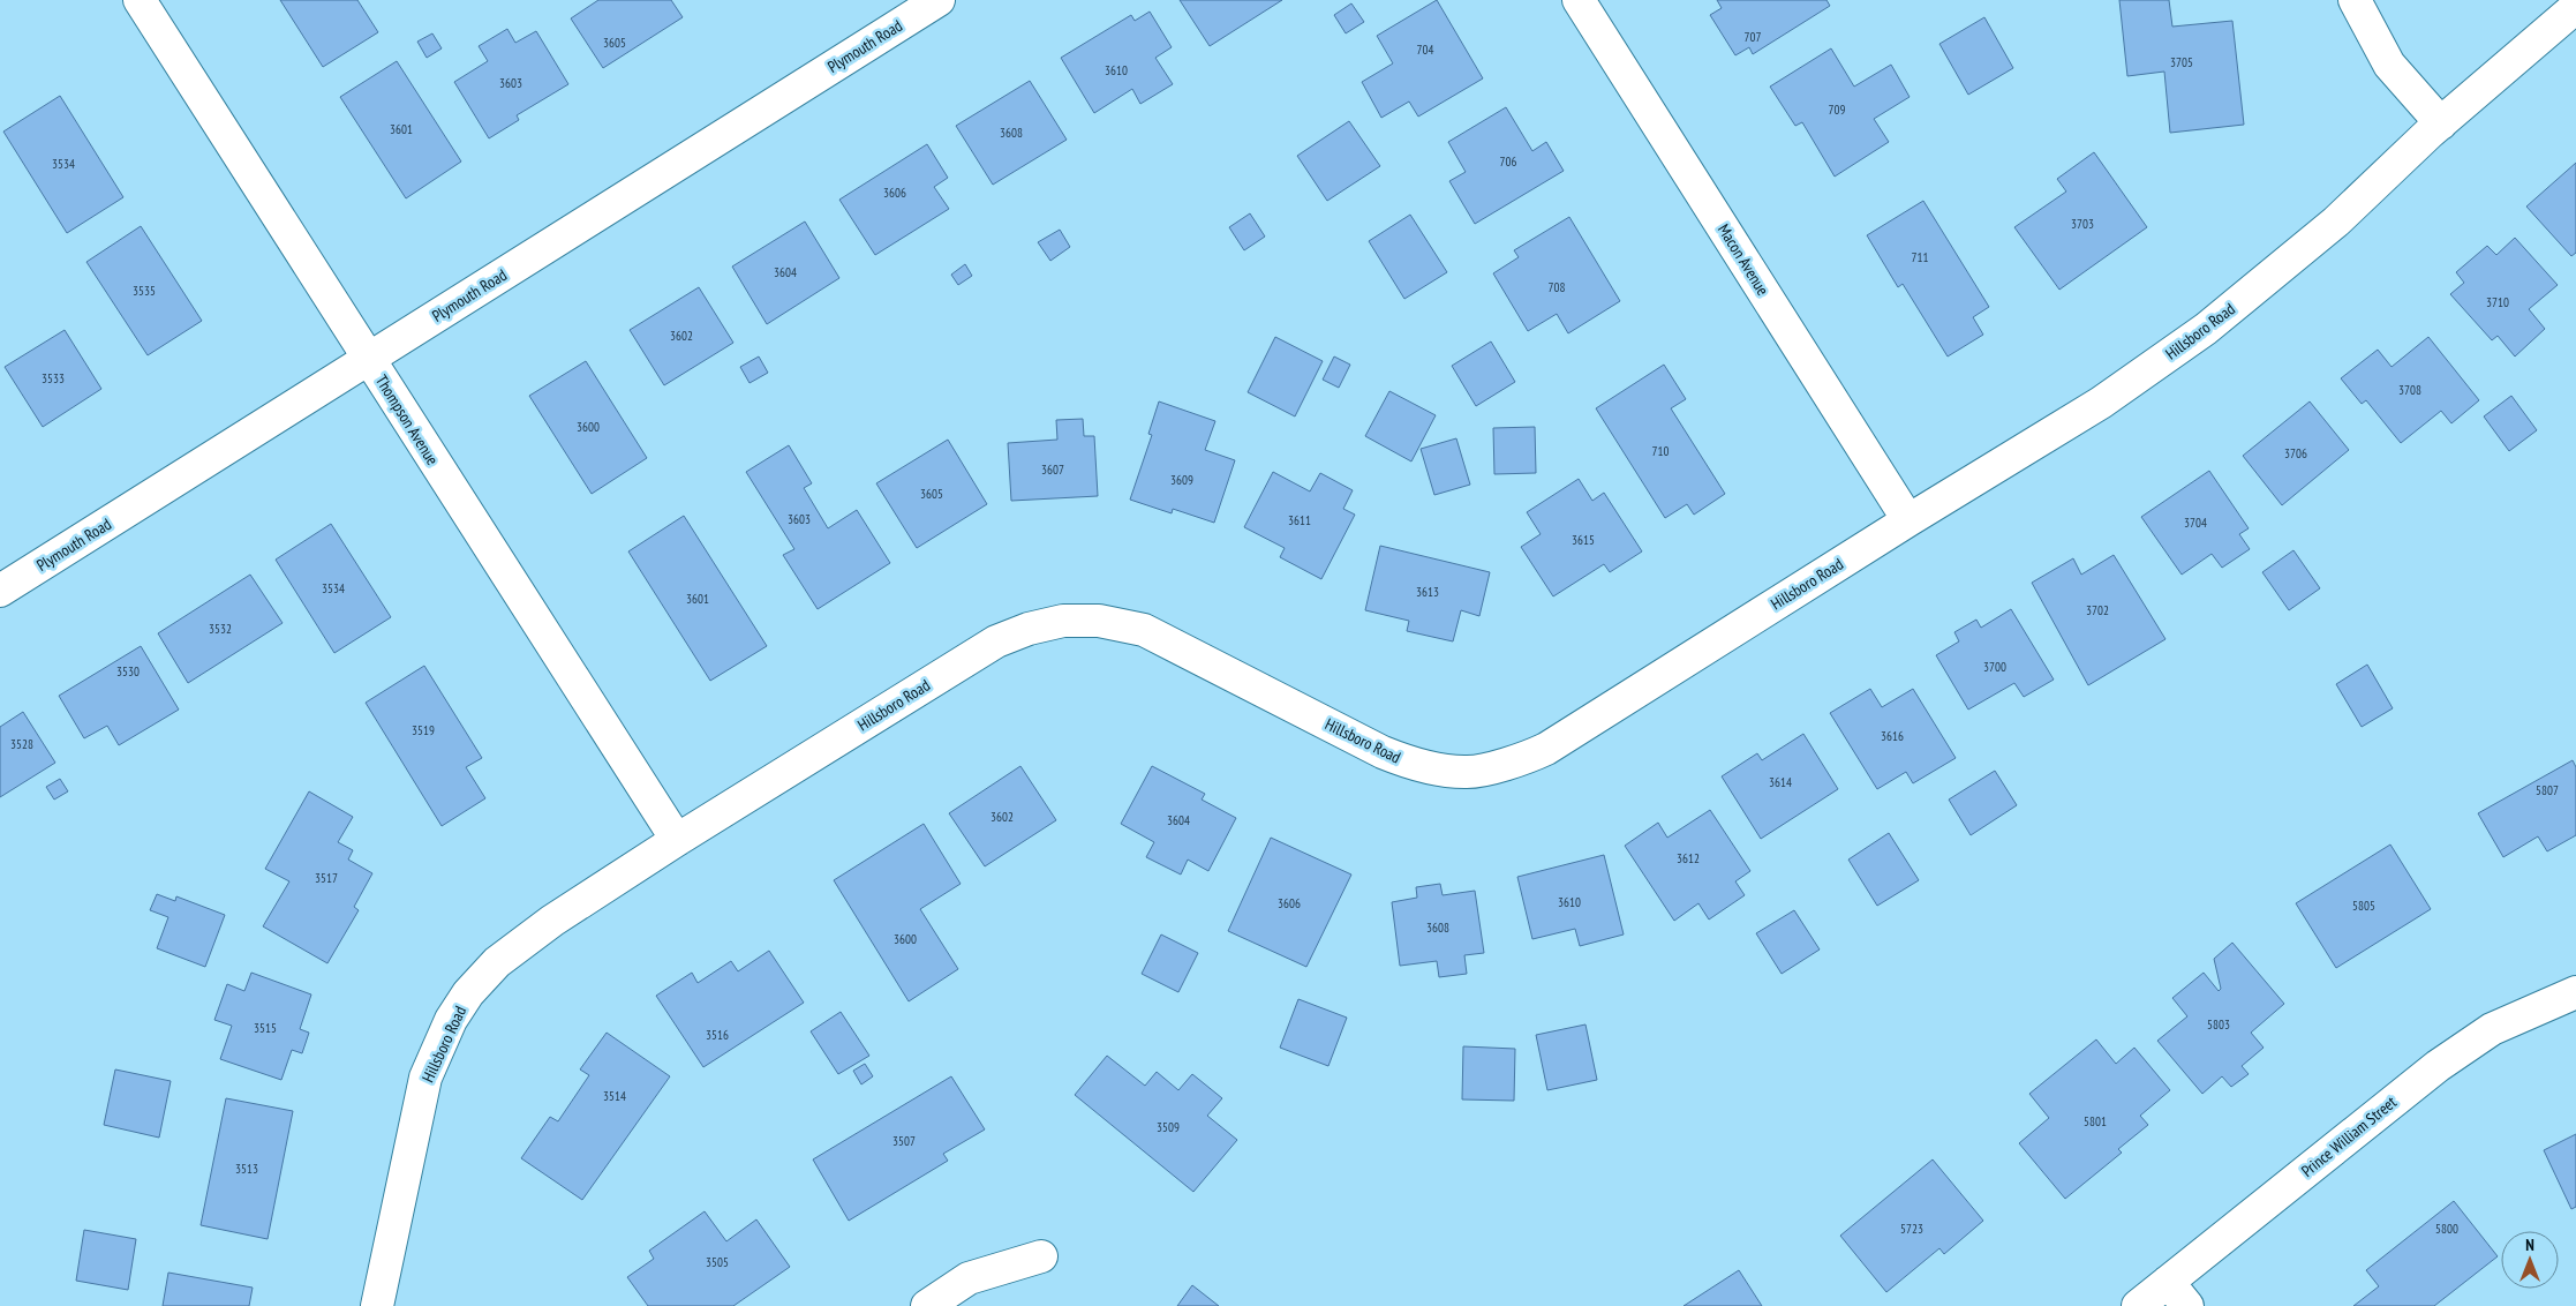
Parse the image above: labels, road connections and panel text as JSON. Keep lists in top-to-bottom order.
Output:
{
  "streets": {
    "street": [
      "Plymouth Road",
      "Macon Avenue",
      "Hillsboro Road",
      "Thompson Avenue",
      "Prince William Street"
    ]
  },
  "crossings": [
    ["Plymouth Road", "Thompson Avenue"],
    ["Macon Avenue", "Hillsboro Road"],
    ["Hillsboro Road", "Thompson Avenue"]
  ],
  "house_numbers": [
    "707",
    "3605",
    "704",
    "3705",
    "3610",
    "3603",
    "709",
    "3601",
    "3608",
    "706",
    "3534",
    "3606",
    "3703",
    "711",
    "3604",
    "708",
    "3535",
    "3710",
    "3602",
    "3533",
    "3708",
    "3600",
    "710",
    "3706",
    "3607",
    "3609",
    "3605",
    "3603",
    "3611",
    "3704",
    "3615",
    "3534",
    "3613",
    "3601",
    "3702",
    "3532",
    "3700",
    "3530",
    "3519",
    "3616",
    "3528",
    "3614",
    "5807",
    "3602",
    "3604",
    "3612",
    "3517",
    "3610",
    "3606",
    "5805",
    "3608",
    "3600",
    "5803",
    "3515",
    "3516",
    "3514",
    "5801",
    "3509",
    "3507",
    "3513",
    "5723",
    "5800",
    "3505"
  ],
  "north": "top"
}
